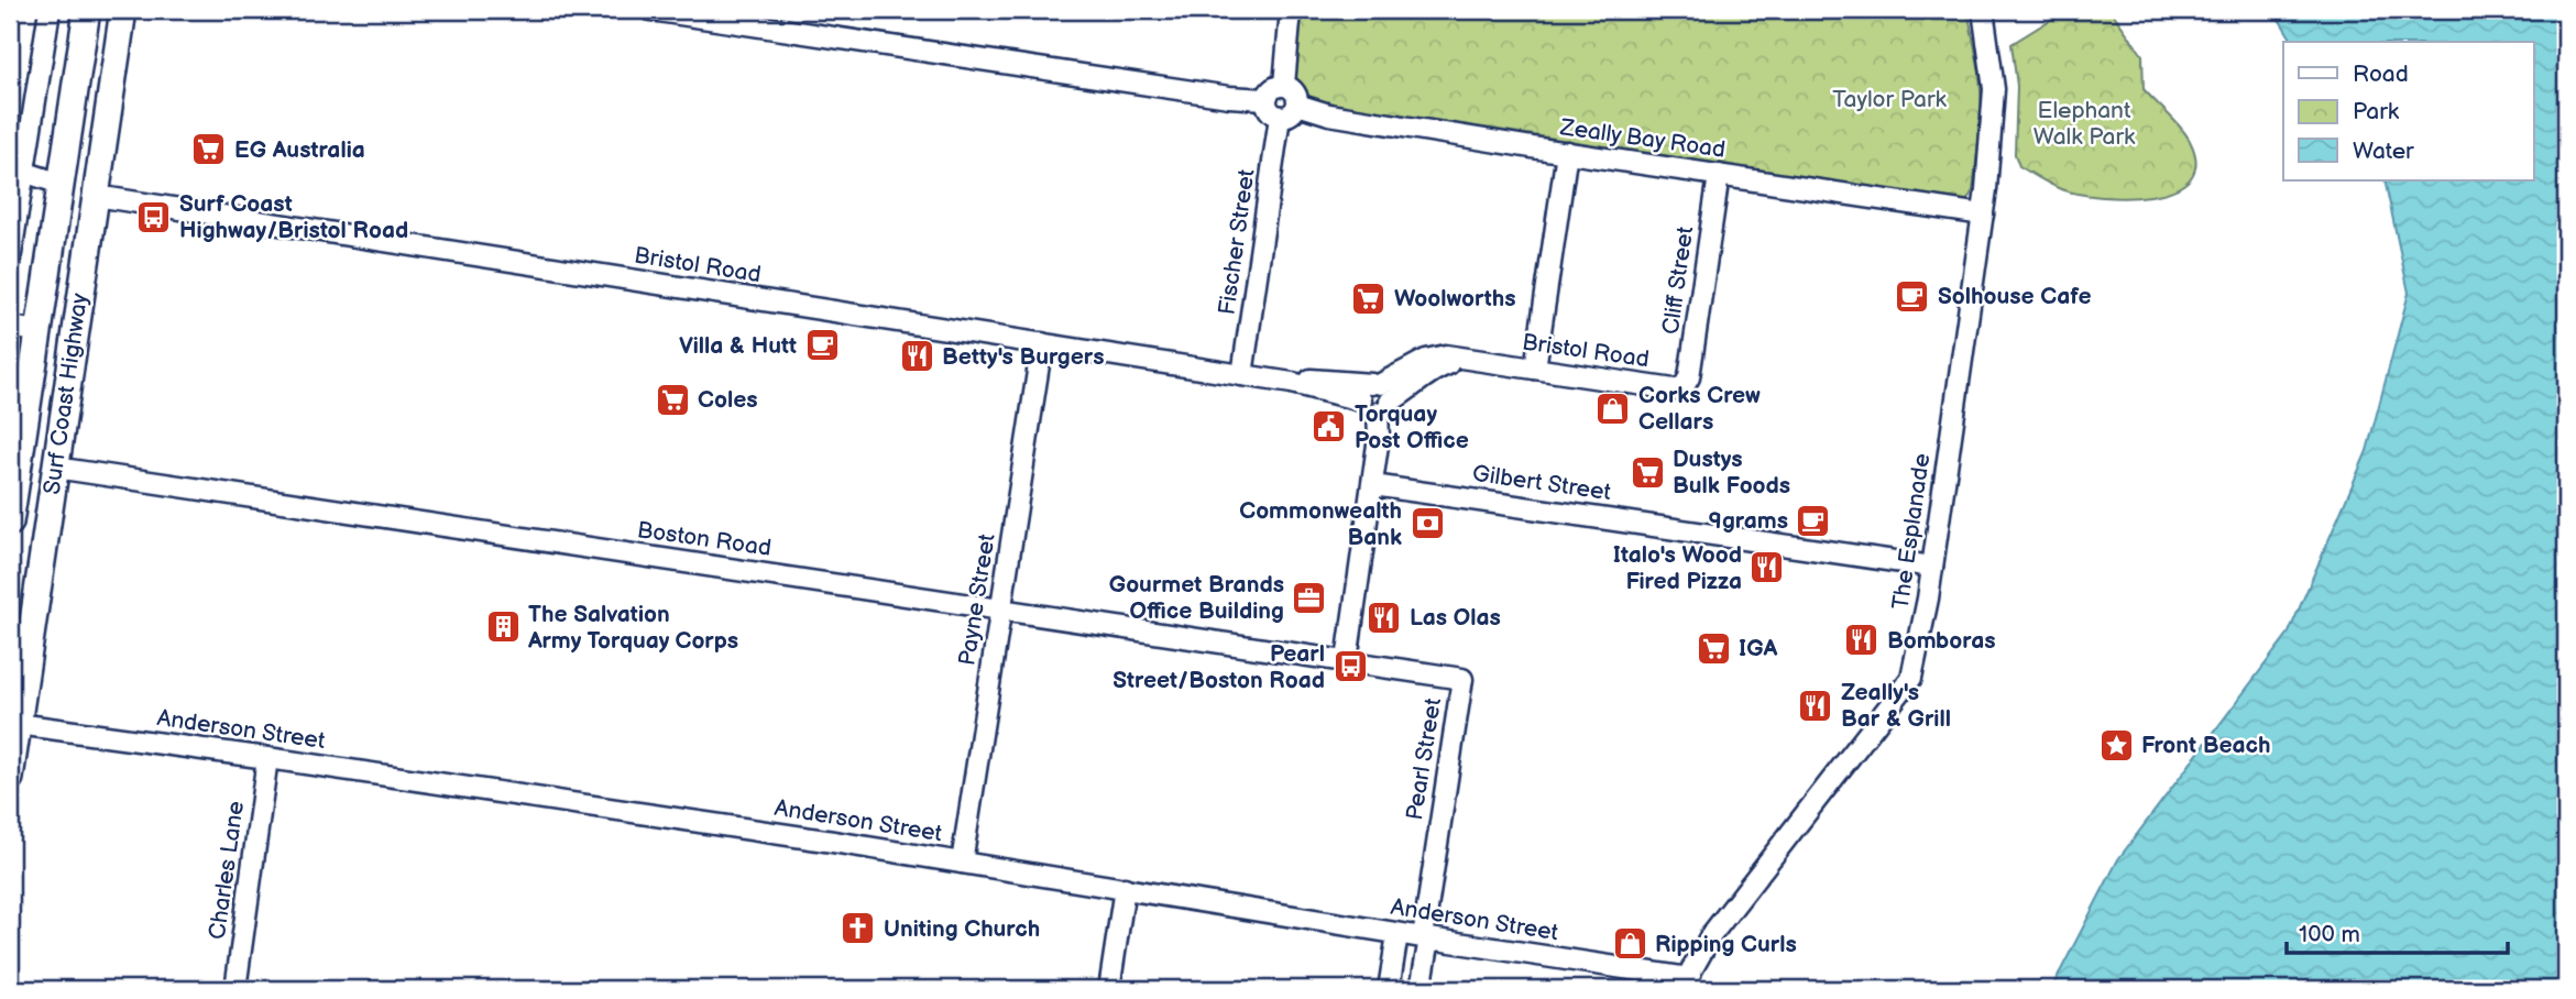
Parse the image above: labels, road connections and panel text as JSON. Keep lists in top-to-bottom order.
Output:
{
  "streets": {
    "main road": ["Surf Coast Highway"],
    "street": [
      "Zeally Bay Road",
      "Fischer Street",
      "Bristol Road",
      "Cliff Street",
      "Gilbert Street",
      "The Esplanade",
      "Boston Road",
      "Payne Street",
      "Anderson Street",
      "Pearl Street",
      "Charles Lane"
    ]
  },
  "crossings": [
    ["Zeally Bay Road", "Fischer Street"],
    ["Zeally Bay Road", "Cliff Street"],
    ["Zeally Bay Road", "The Esplanade"],
    ["Fischer Street", "Bristol Road"],
    ["Bristol Road", "Cliff Street"],
    ["Bristol Road", "Surf Coast Highway"],
    ["Bristol Road", "Payne Street"],
    ["Surf Coast Highway", "Boston Road"],
    ["Surf Coast Highway", "Anderson Street"],
    ["Gilbert Street", "The Esplanade"],
    ["The Esplanade", "Anderson Street"],
    ["Boston Road", "Payne Street"],
    ["Boston Road", "Pearl Street"],
    ["Payne Street", "Anderson Street"],
    ["Anderson Street", "Pearl Street"],
    ["Anderson Street", "Charles Lane"]
  ],
  "parks": ["Taylor Park", "Elephant Walk Park"],
  "places": {
    "supermarket": [
      "EG Australia",
      "Woolworths",
      "Coles",
      "Dustys Bulk Foods",
      "IGA"
    ],
    "bus stop": ["Surf Coast Highway/Bristol Road", "Pearl Street/Boston Road"],
    "cafe": ["Solhouse Cafe", "Villa & Hutt", "9grams"],
    "restaurant": [
      "Betty's Burgers",
      "Italo's Wood Fired Pizza",
      "Las Olas",
      "Bomboras",
      "Zeally's Bar & Grill"
    ],
    "shop": ["Corks Crew Cellars", "Ripping Curls"],
    "public building": ["Torquay Post Office"],
    "bank": ["Commonwealth Bank"],
    "office": ["Gourmet Brands Office Building"],
    "building": ["The Salvation Army Torquay Corps"],
    "place": ["Front Beach"],
    "church": ["Uniting Church"]
  },
  "legend": ["Road", "Park", "Water"],
  "scale_bar": "100 m"
}
